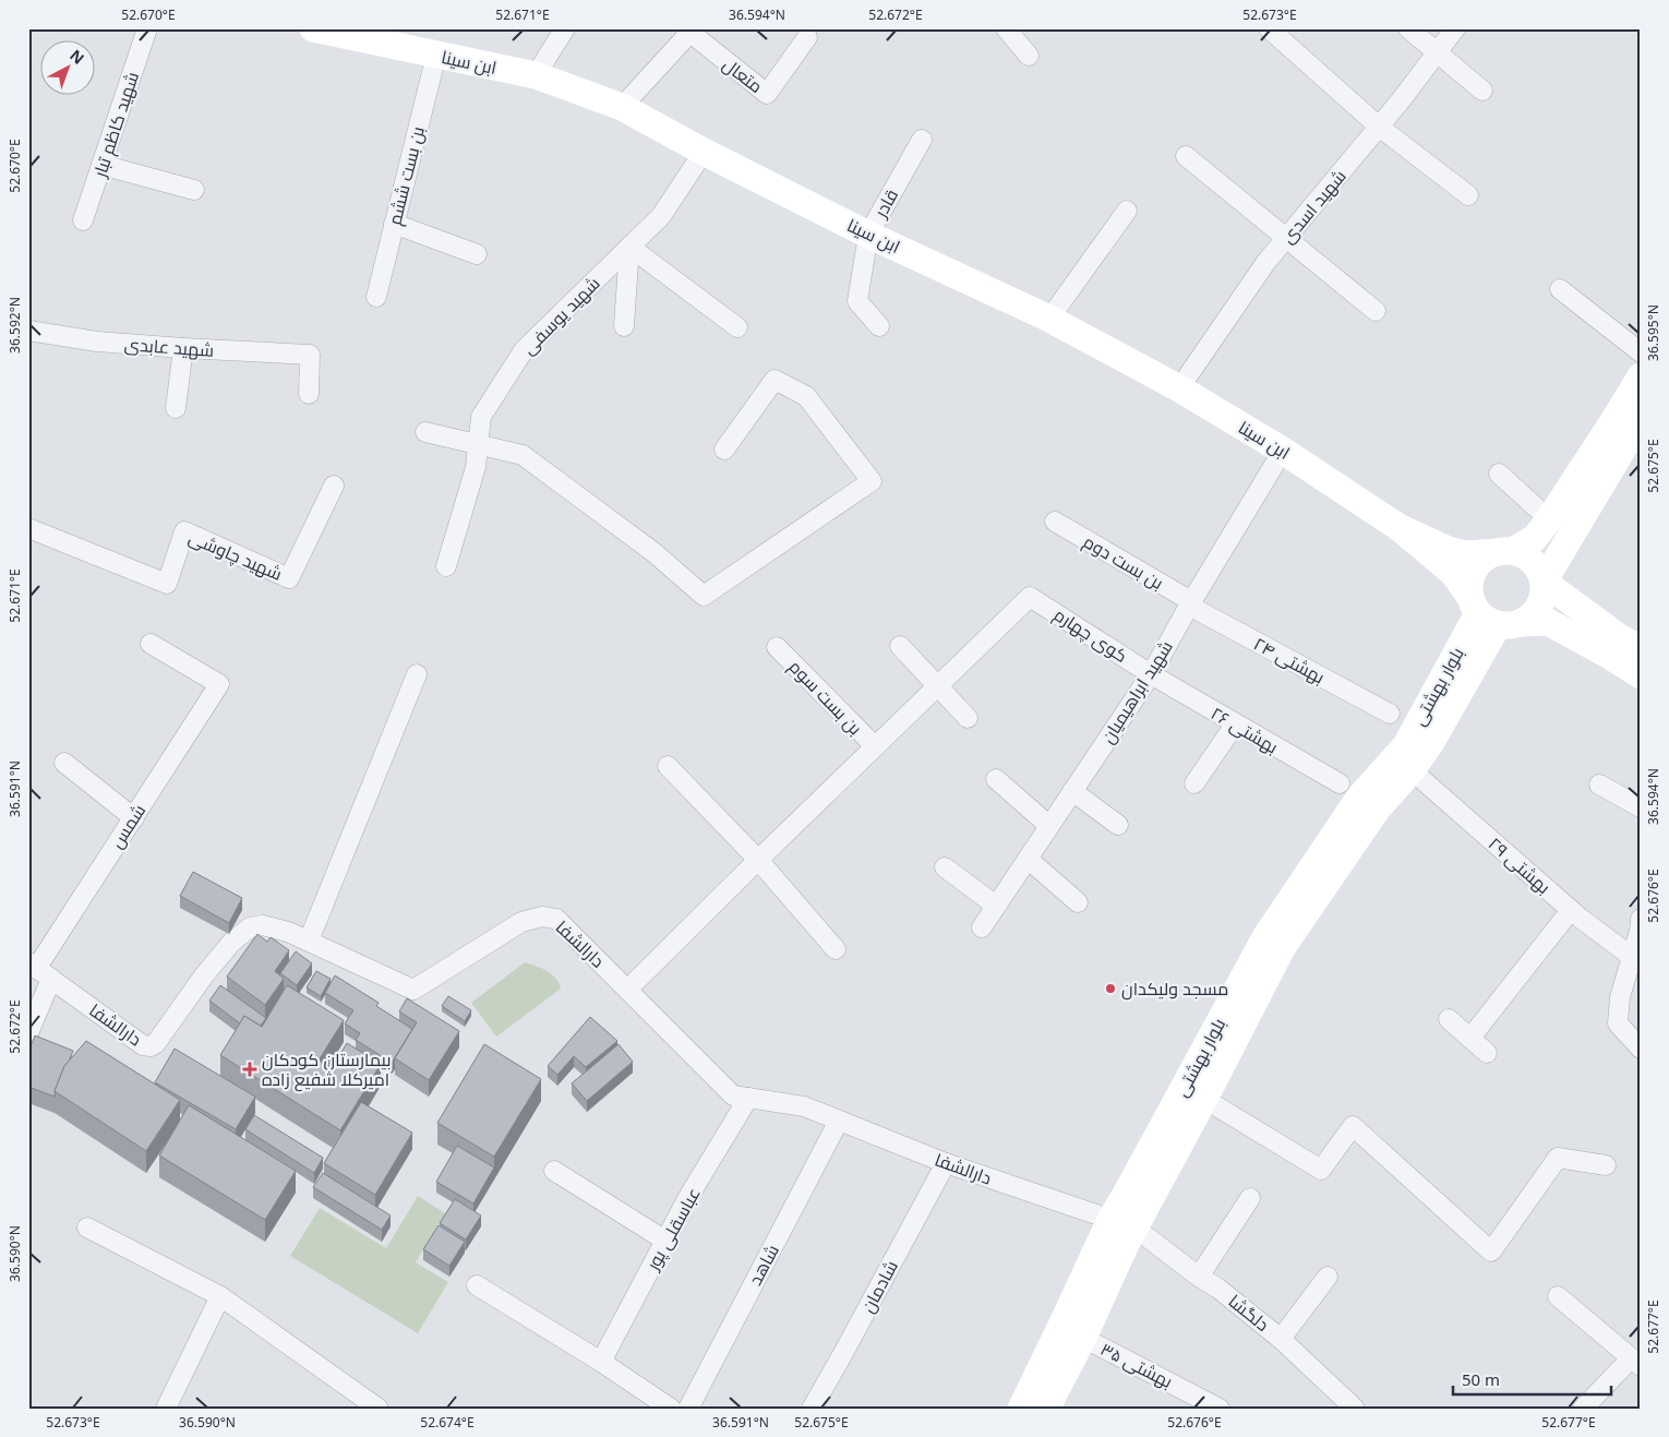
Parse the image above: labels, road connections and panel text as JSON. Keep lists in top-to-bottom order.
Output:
{
  "streets": {
    "main road": ["ابن سینا", "بلوار بهشتی"],
    "street": [
      "متعال",
      "شهید کاظم تبار",
      "بن بست ششم",
      "قادر",
      "شهید اسدی",
      "شهید یوسفی",
      "شهید عابدی",
      "شهید چاوشی",
      "بن بست دوم",
      "کوی چهارم",
      "بهشتی ۲۴",
      "شهید ابراهیمیان",
      "بن بست سوم",
      "بهشتی ۲۶",
      "شمس",
      "بهشتی ۲۹",
      "دارالشفا",
      "عباسقلی پور",
      "شاهد",
      "شادمان",
      "دلگشا",
      "بهشتی ۳۵"
    ]
  },
  "crossings": [
    ["ابن سینا", "بن بست ششم"],
    ["ابن سینا", "قادر"],
    ["ابن سینا", "شهید اسدی"],
    ["ابن سینا", "شهید یوسفی"],
    ["ابن سینا", "شهید ابراهیمیان"],
    ["بن بست دوم", "بهشتی ۲۴"],
    ["بن بست دوم", "شهید ابراهیمیان"],
    ["کوی چهارم", "شهید ابراهیمیان"],
    ["کوی چهارم", "بهشتی ۲۶"],
    ["بهشتی ۲۴", "شهید ابراهیمیان"],
    ["بلوار بهشتی", "بهشتی ۲۹"],
    ["بلوار بهشتی", "دارالشفا"],
    ["بلوار بهشتی", "دلگشا"],
    ["بلوار بهشتی", "بهشتی ۳۵"],
    ["شهید ابراهیمیان", "بهشتی ۲۶"],
    ["شمس", "دارالشفا"],
    ["دارالشفا", "عباسقلی پور"],
    ["دارالشفا", "شاهد"],
    ["دارالشفا", "شادمان"],
    ["دارالشفا", "دلگشا"]
  ],
  "places": {
    "other": ["مسجد ولیکدان"],
    "health": ["بیمارستان کودکان امیرکلا شفیع زاده"]
  },
  "scale_bar": "50 m",
  "north": "top right",
  "coordinates": [
    "52.670°E",
    "52.671°E",
    "36.594°N",
    "52.672°E",
    "52.673°E",
    "36.592°N",
    "36.595°N",
    "52.675°E",
    "36.591°N",
    "52.676°E",
    "36.590°N",
    "52.677°E",
    "52.674°E"
  ]
}
